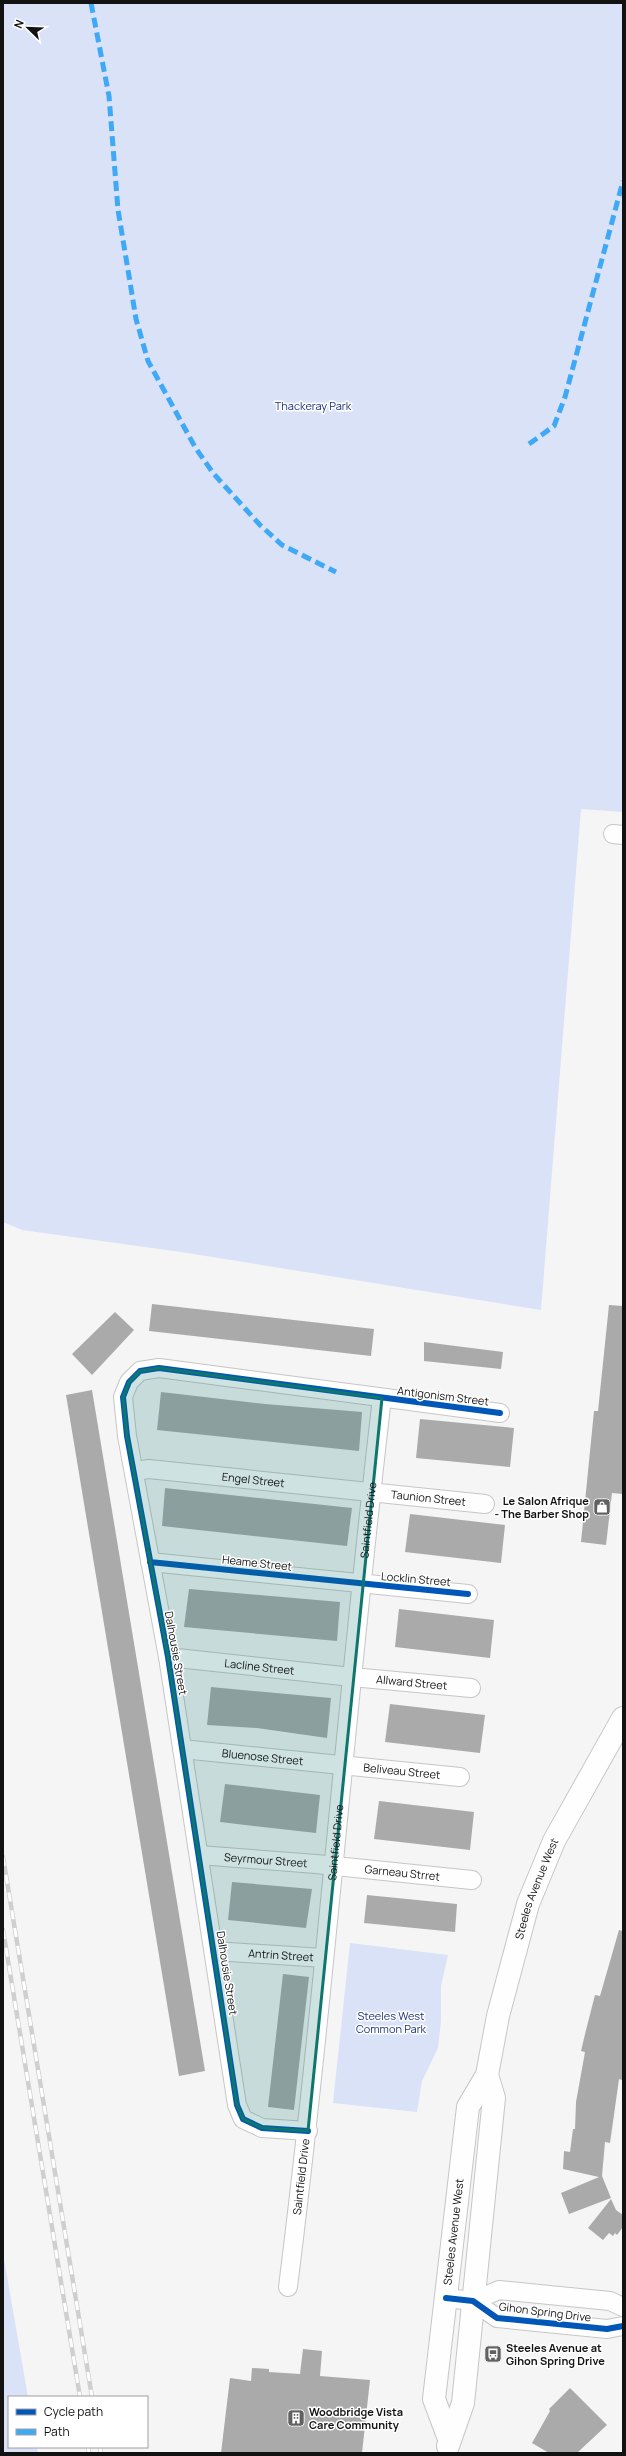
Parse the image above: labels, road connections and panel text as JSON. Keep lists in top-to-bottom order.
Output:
{
  "streets": {
    "main road": ["Steeles Avenue West"],
    "street": [
      "Antigonism Street",
      "Engel Street",
      "Taunion Street",
      "Saintfield Drive",
      "Heame Street",
      "Locklin Street",
      "Dalhousie Street",
      "Lacline Street",
      "Allward Street",
      "Bluenose Street",
      "Beliveau Street",
      "Seyrmour Street",
      "Garneau Strret",
      "Antrin Street",
      "Gihon Spring Drive"
    ]
  },
  "crossings": [
    ["Antigonism Street", "Saintfield Drive"],
    ["Antigonism Street", "Dalhousie Street"],
    ["Engel Street", "Taunion Street"],
    ["Engel Street", "Saintfield Drive"],
    ["Engel Street", "Dalhousie Street"],
    ["Taunion Street", "Saintfield Drive"],
    ["Saintfield Drive", "Heame Street"],
    ["Saintfield Drive", "Locklin Street"],
    ["Saintfield Drive", "Dalhousie Street"],
    ["Saintfield Drive", "Lacline Street"],
    ["Saintfield Drive", "Allward Street"],
    ["Saintfield Drive", "Bluenose Street"],
    ["Saintfield Drive", "Beliveau Street"],
    ["Saintfield Drive", "Seyrmour Street"],
    ["Saintfield Drive", "Garneau Strret"],
    ["Saintfield Drive", "Antrin Street"],
    ["Heame Street", "Locklin Street"],
    ["Heame Street", "Dalhousie Street"],
    ["Dalhousie Street", "Lacline Street"],
    ["Dalhousie Street", "Bluenose Street"],
    ["Dalhousie Street", "Seyrmour Street"],
    ["Dalhousie Street", "Antrin Street"],
    ["Lacline Street", "Allward Street"],
    ["Bluenose Street", "Beliveau Street"],
    ["Seyrmour Street", "Garneau Strret"],
    ["Steeles Avenue West", "Gihon Spring Drive"]
  ],
  "parks": ["Thackeray Park", "Steeles West Common Park"],
  "places": {
    "shop": ["Le Salon Afrique - The Barber Shop"],
    "bus stop": ["Steeles Avenue at Gihon Spring Drive"],
    "building": ["Woodbridge Vista Care Community"]
  },
  "legend": ["Cycle path", "Path"],
  "north": "top left"
}
